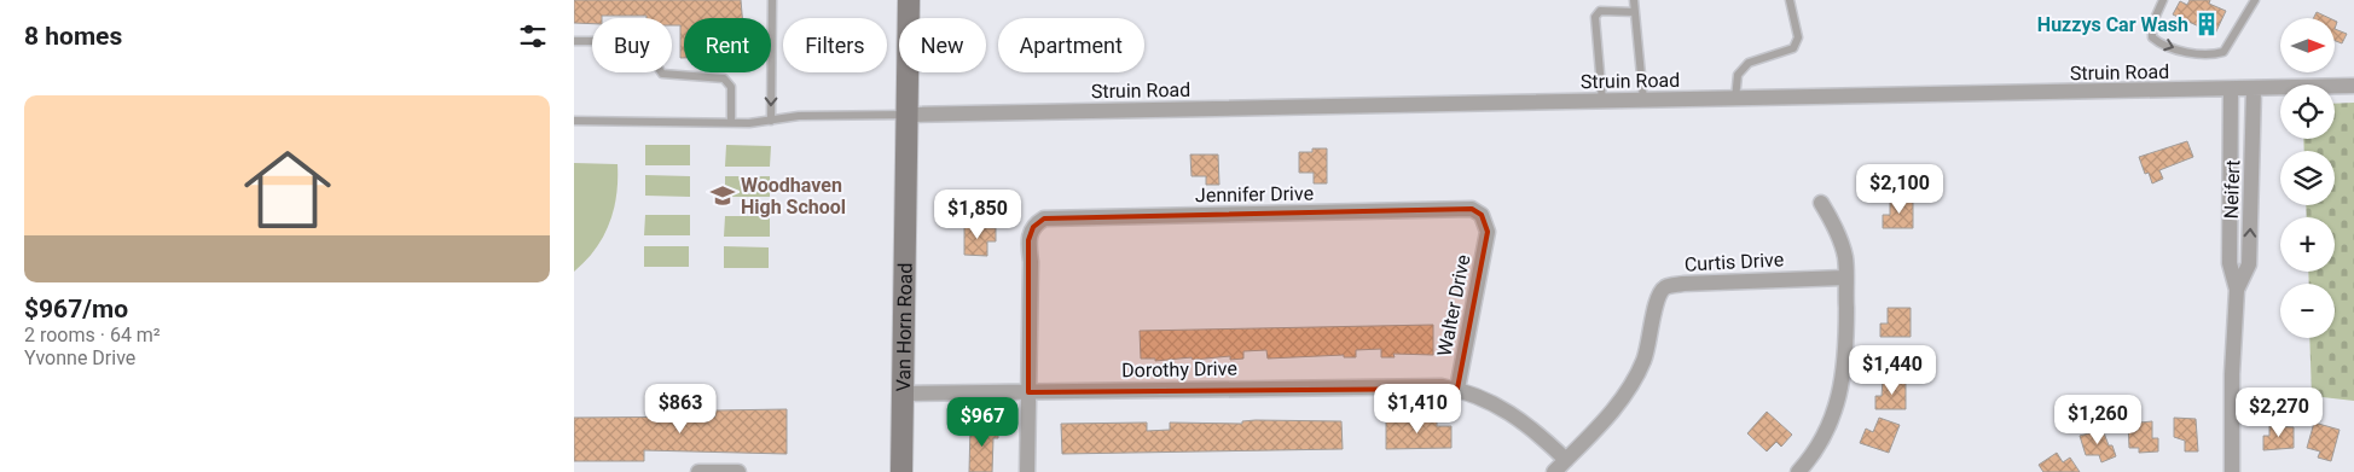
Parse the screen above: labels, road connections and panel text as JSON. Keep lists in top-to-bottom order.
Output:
{
  "streets": {
    "main road": ["Van Horn Road"],
    "street": [
      "Struin Road",
      "Neifert",
      "Jennifer Drive",
      "Curtis Drive",
      "Walter Drive",
      "Dorothy Drive"
    ]
  },
  "crossings": [
    ["Struin Road", "Neifert"],
    ["Struin Road", "Van Horn Road"],
    ["Jennifer Drive", "Walter Drive"],
    ["Jennifer Drive", "Dorothy Drive"],
    ["Walter Drive", "Dorothy Drive"],
    ["Van Horn Road", "Dorothy Drive"]
  ],
  "places": {
    "building": ["Huzzys Car Wash"],
    "school or university": ["Woodhaven High School"]
  },
  "north": "right",
  "page": {
    "heading": "8 homes",
    "map_buttons": ["+", "−"],
    "chip": [
      "Buy",
      "Rent",
      "Filters",
      "New",
      "Apartment"
    ],
    "list": [
      {
        "name": "$967/mo",
        "note": "2 rooms · 64 m² · Yvonne Drive"
      }
    ],
    "price": [
      "$2,100",
      "$1,850",
      "$1,440",
      "$863",
      "$1,410",
      "$2,270",
      "$1,260",
      "$967"
    ]
  }
}
